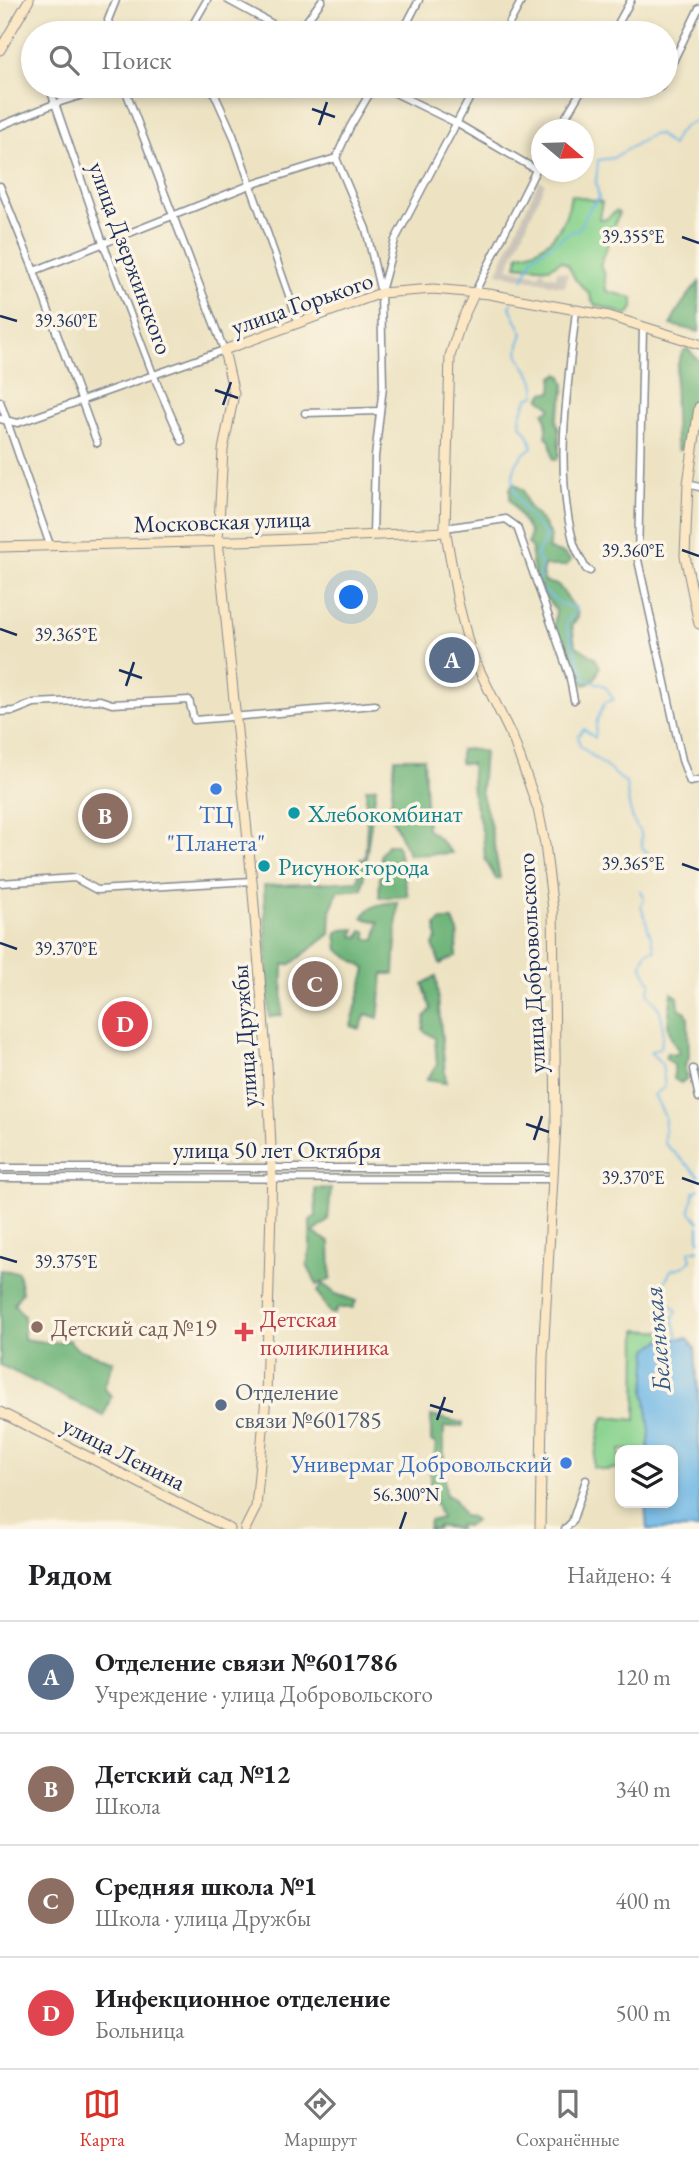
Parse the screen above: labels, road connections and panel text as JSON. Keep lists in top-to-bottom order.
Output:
{
  "streets": {
    "street": [
      "улица Дзержинского",
      "улица Горького",
      "Московская улица",
      "улица Добровольского",
      "улица Дружбы",
      "улица 50 лет Октября",
      "улица Ленина"
    ]
  },
  "crossings": [
    ["улица Дзержинского", "улица Горького"],
    ["улица Горького", "улица Добровольского"],
    ["улица Горького", "улица Дружбы"],
    ["Московская улица", "улица Добровольского"],
    ["Московская улица", "улица Дружбы"],
    ["улица Добровольского", "улица 50 лет Октября"],
    ["улица Дружбы", "улица 50 лет Октября"]
  ],
  "water": ["Беленькая"],
  "places": {
    "other": [
      "ТЦ \"Планета\"",
      "Хлебокомбинат",
      "Рисунок города",
      "Детский сад №19",
      "Отделение связи №601785",
      "Универмаг Добровольский"
    ],
    "health": ["Детская поликлиника"]
  },
  "north": "right",
  "page": {
    "search": "Поиск",
    "pins": [
      "A",
      "B",
      "C",
      "D"
    ],
    "heading": ["Рядом", "Найдено: 4"],
    "list": [
      {
        "mark": "A",
        "name": "Отделение связи №601786",
        "note": "Учреждение · улица Добровольского",
        "value": "120 m"
      },
      {
        "mark": "B",
        "name": "Детский сад №12",
        "note": "Школа",
        "value": "340 m"
      },
      {
        "mark": "C",
        "name": "Средняя школа №1",
        "note": "Школа · улица Дружбы",
        "value": "400 m"
      },
      {
        "mark": "D",
        "name": "Инфекционное отделение",
        "note": "Больница",
        "value": "500 m"
      }
    ],
    "nav": ["Карта", "Маршрут", "Сохранённые"]
  },
  "coordinates": [
    "39.355°E",
    "39.360°E",
    "39.365°E",
    "39.370°E",
    "39.375°E",
    "56.300°N"
  ]
}
